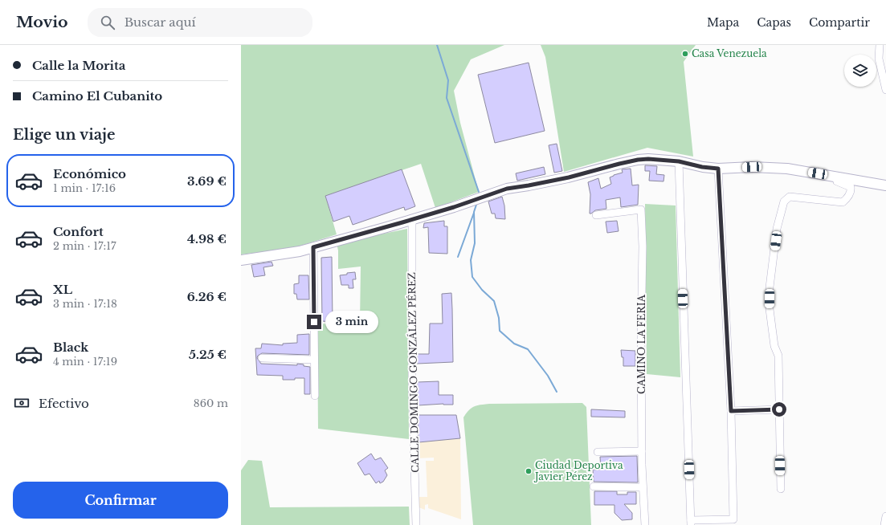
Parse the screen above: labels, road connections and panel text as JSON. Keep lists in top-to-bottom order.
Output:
{
  "streets": {
    "street": ["CAMINO LA FERIA", "CALLE DOMINGO GONZÁLEZ PÉREZ"]
  },
  "places": ["Casa Venezuela", "Ciudad Deportiva Javier Pérez"],
  "page": {
    "header": "Movio",
    "search": "Buscar aquí",
    "nav": ["Mapa", "Capas", "Compartir"],
    "banner": ["Calle la Morita", "Camino El Cubanito"],
    "heading": "Elige un viaje",
    "list": [
      {
        "name": "Económico",
        "note": "1 min · 17:16",
        "value": "3.69 €"
      },
      {
        "name": "Confort",
        "note": "2 min · 17:17",
        "value": "4.98 €"
      },
      {
        "name": "XL",
        "note": "3 min · 17:18",
        "value": "6.26 €"
      },
      {
        "name": "Black",
        "note": "4 min · 17:19",
        "value": "5.25 €"
      }
    ],
    "bubble": "3 min",
    "pay": ["Efectivo", "860 m"],
    "buttons": "Confirmar"
  }
}
